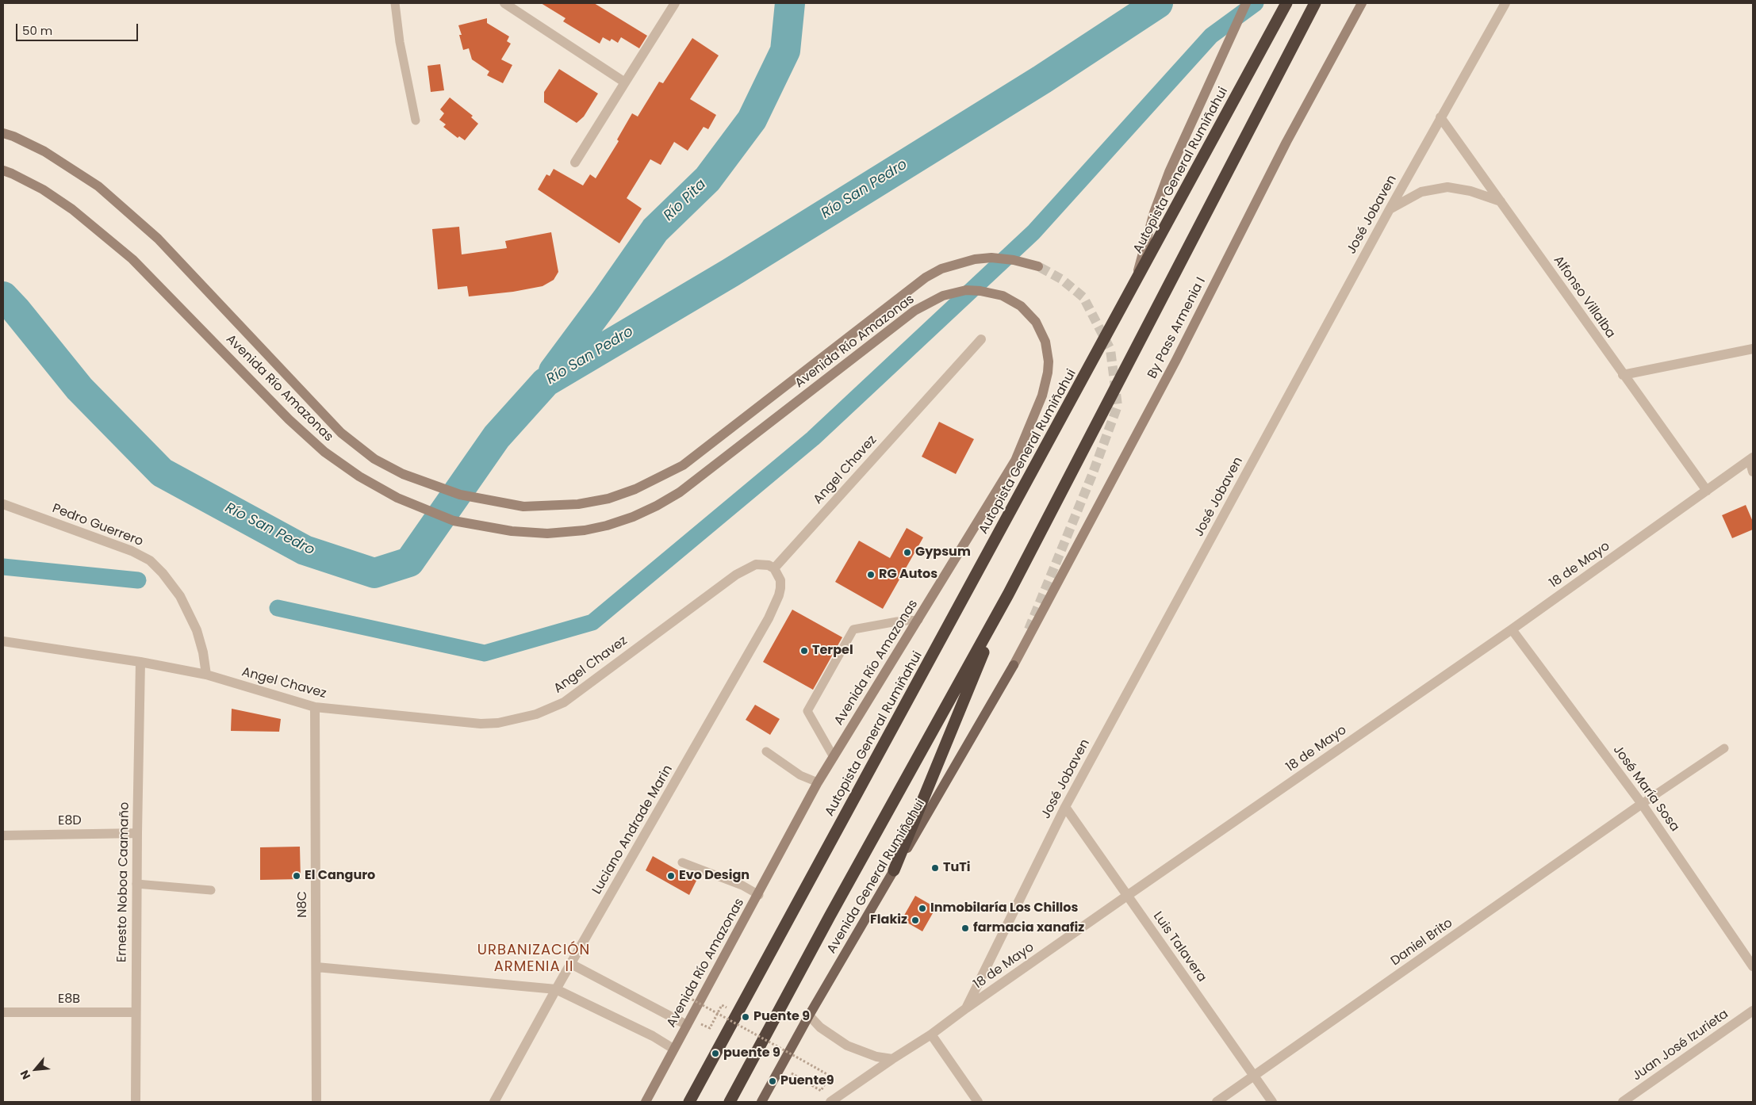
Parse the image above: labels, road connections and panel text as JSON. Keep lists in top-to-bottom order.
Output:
{
  "streets": {
    "highway": ["Autopista General Rumiñahui"],
    "main road": ["By Pass Armenia I", "Avenida Río Amazonas", "Avenida General Rumiñahui"],
    "street": [
      "José Jobaven",
      "Alfonso Villalba",
      "Angel Chavez",
      "Pedro Guerrero",
      "18 de Mayo",
      "José María Sosa",
      "E8D",
      "Luciano Andrade Marin",
      "Ernesto Noboa Caamaño",
      "N8C",
      "Daniel Brito",
      "Luis Talavera",
      "E8B",
      "Juan José Izurieta"
    ]
  },
  "crossings": [
    ["José Jobaven", "Alfonso Villalba"],
    ["José Jobaven", "18 de Mayo"],
    ["José Jobaven", "Luis Talavera"],
    ["Alfonso Villalba", "18 de Mayo"],
    ["By Pass Armenia I", "Avenida General Rumiñahui"],
    ["Angel Chavez", "Pedro Guerrero"],
    ["Angel Chavez", "Luciano Andrade Marin"],
    ["Angel Chavez", "Ernesto Noboa Caamaño"],
    ["Angel Chavez", "N8C"],
    ["18 de Mayo", "José María Sosa"],
    ["18 de Mayo", "Luis Talavera"],
    ["José María Sosa", "Daniel Brito"],
    ["E8D", "Ernesto Noboa Caamaño"],
    ["Ernesto Noboa Caamaño", "E8B"],
    ["Daniel Brito", "Luis Talavera"]
  ],
  "districts": ["URBANIZACIÓN ARMENIA II"],
  "water": ["Río San Pedro", "Río Pita"],
  "places": [
    "Gypsum",
    "RG Autos",
    "Terpel",
    "TuTi",
    "El Canguro",
    "Evo Design",
    "Inmobilaría Los Chillos",
    "Flakiz",
    "farmacia xanafiz",
    "Puente 9",
    "puente 9",
    "Puente9"
  ],
  "scale_bar": "50 m",
  "north": "bottom left"
}
